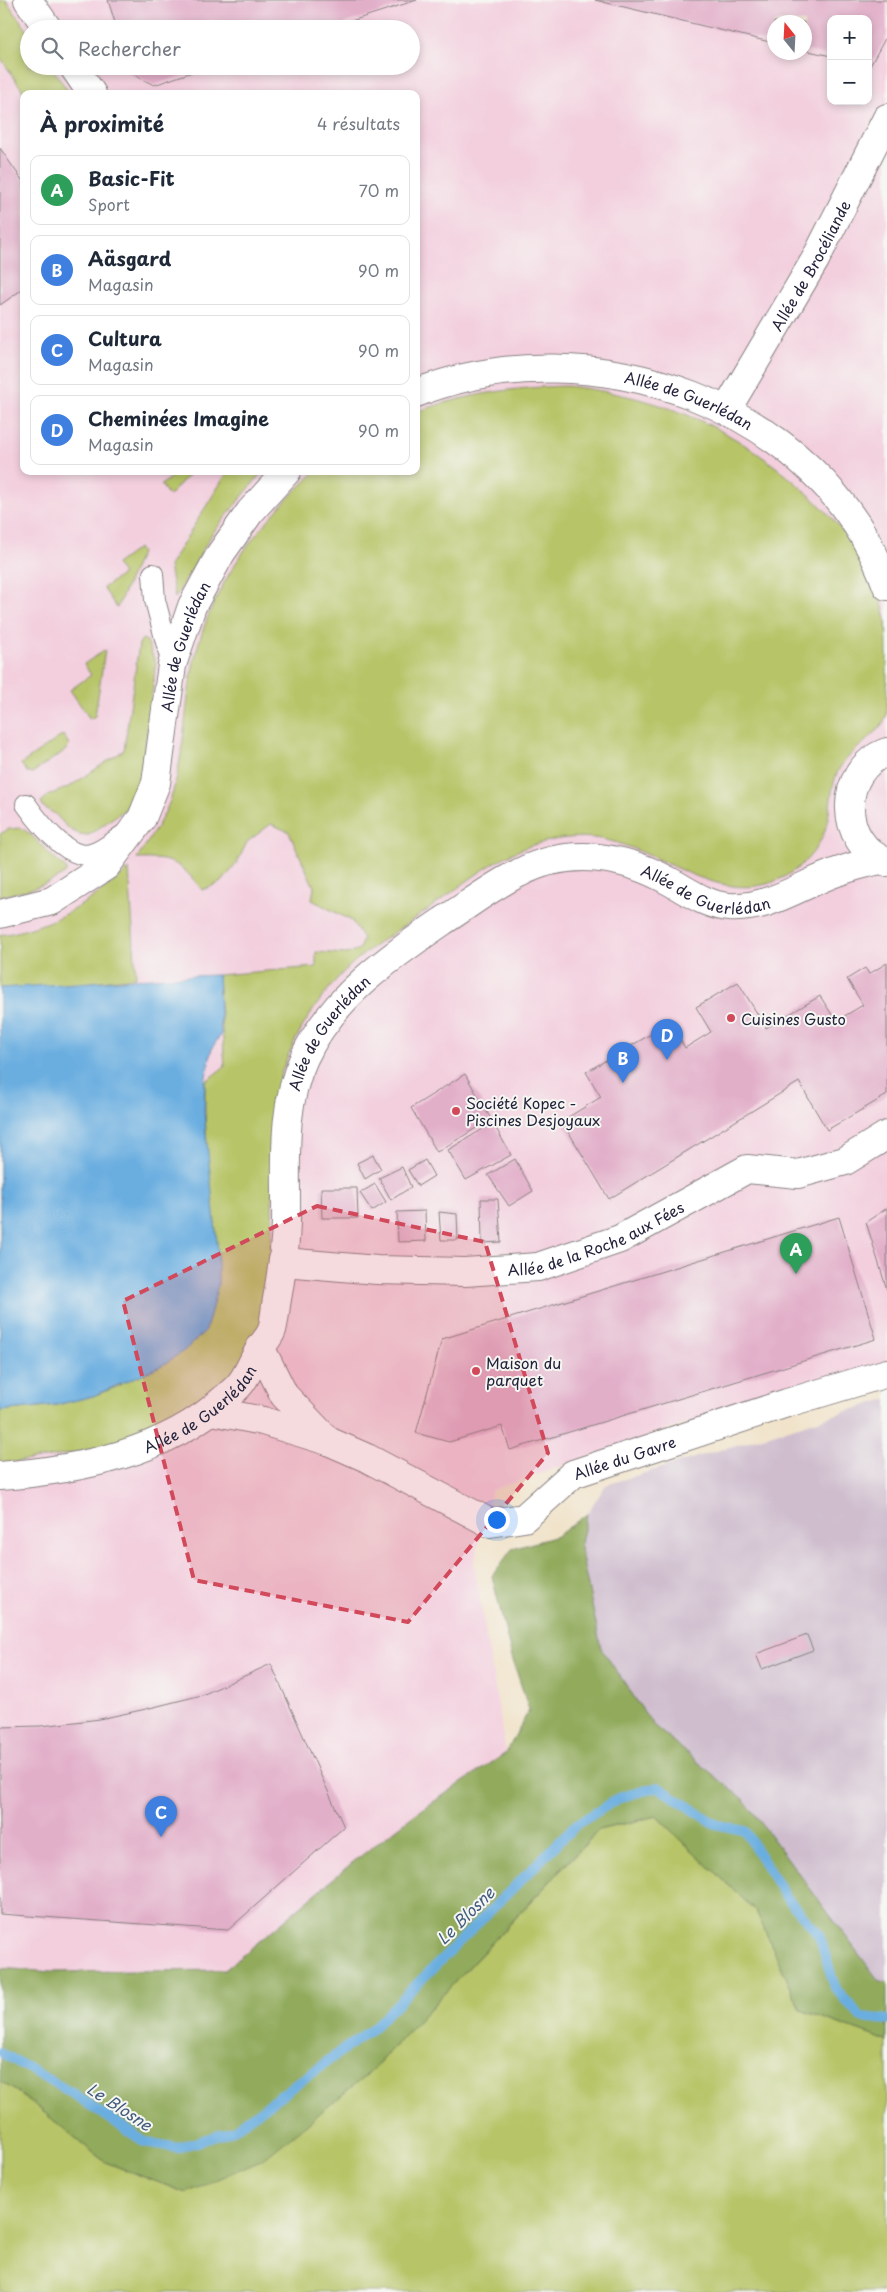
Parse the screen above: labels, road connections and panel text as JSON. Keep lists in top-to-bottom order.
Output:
{
  "streets": {
    "street": [
      "Allée de Brocéliande",
      "Allée de Guerlédan",
      "Allée de la Roche aux Fées",
      "Allée du Gavre"
    ]
  },
  "crossings": [
    ["Allée de Brocéliande", "Allée de Guerlédan"],
    ["Allée de Guerlédan", "Allée de la Roche aux Fées"],
    ["Allée de Guerlédan", "Allée du Gavre"]
  ],
  "water": ["Le Blosne"],
  "places": ["Cuisines Gusto", "Société Kopec - Piscines Desjoyaux", "Maison du parquet"],
  "north": "top",
  "page": {
    "map_buttons": ["+", "−"],
    "search": "Rechercher",
    "heading": ["À proximité", "4 résultats"],
    "list": [
      {
        "mark": "A",
        "name": "Basic-Fit",
        "note": "Sport",
        "value": "70 m"
      },
      {
        "mark": "B",
        "name": "Aäsgard",
        "note": "Magasin",
        "value": "90 m"
      },
      {
        "mark": "C",
        "name": "Cultura",
        "note": "Magasin",
        "value": "90 m"
      },
      {
        "mark": "D",
        "name": "Cheminées Imagine",
        "note": "Magasin",
        "value": "90 m"
      }
    ],
    "pins": [
      "D",
      "B",
      "A",
      "C"
    ]
  }
}
